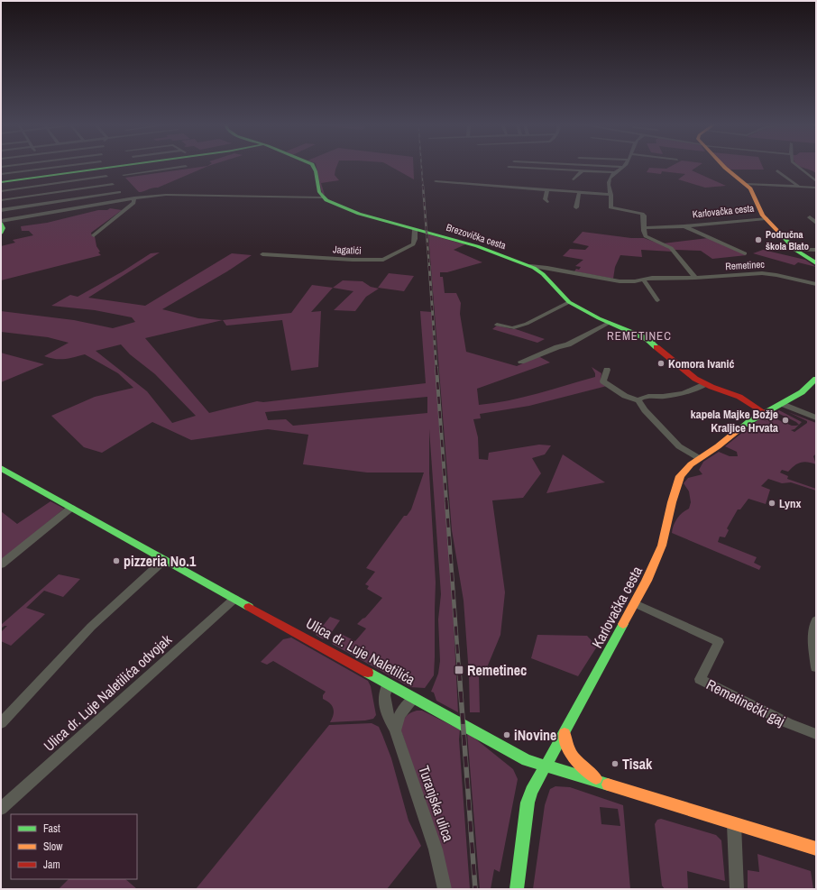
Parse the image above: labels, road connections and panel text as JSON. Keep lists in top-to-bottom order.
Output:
{
  "streets": {
    "main road": ["Karlovačka cesta", "Brezovička cesta", "Ulica dr. Luje Naletilića"],
    "street": [
      "Jagatići",
      "Remetinec",
      "Ulica dr. Luje Naletilića odvojak",
      "Remetinečki gaj",
      "Turanjska ulica"
    ]
  },
  "crossings": [
    ["Karlovačka cesta", "Brezovička cesta"],
    ["Karlovačka cesta", "Ulica dr. Luje Naletilića"],
    ["Karlovačka cesta", "Remetinečki gaj"],
    ["Brezovička cesta", "Jagatići"],
    ["Brezovička cesta", "Remetinec"],
    ["Ulica dr. Luje Naletilića", "Ulica dr. Luje Naletilića odvojak"],
    ["Ulica dr. Luje Naletilića", "Turanjska ulica"]
  ],
  "districts": ["REMETINEC"],
  "places": {
    "other": [
      "Područna škola Blato",
      "Komora Ivanić",
      "kapela Majke Božje Kraljice Hrvata",
      "Lynx",
      "pizzeria No.1",
      "iNovine",
      "Tisak"
    ],
    "transit": ["Remetinec"]
  },
  "legend": ["Fast", "Slow", "Jam"]
}
